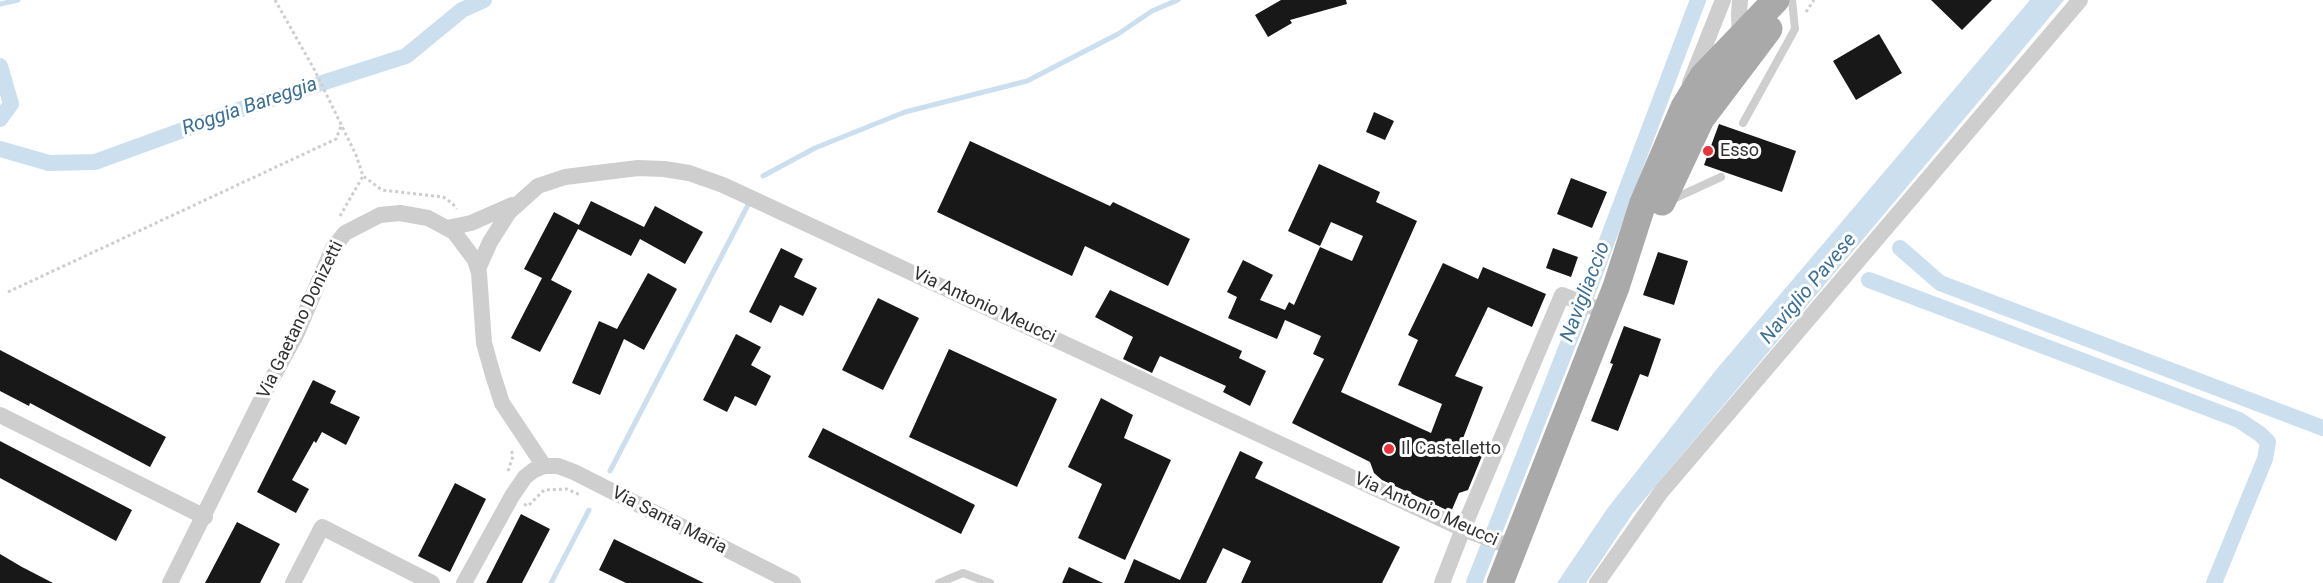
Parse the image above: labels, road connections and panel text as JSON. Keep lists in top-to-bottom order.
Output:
{
  "streets": {
    "street": ["Via Antonio Meucci", "Via Gaetano Donizetti", "Via Santa Maria"]
  },
  "crossings": [
    ["Via Antonio Meucci", "Via Gaetano Donizetti"],
    ["Via Gaetano Donizetti", "Via Santa Maria"]
  ],
  "water": ["Roggia Bareggia", "Naviglio Pavese", "Navigliaccio"],
  "places": ["Esso", "Il Castelletto"]
}
